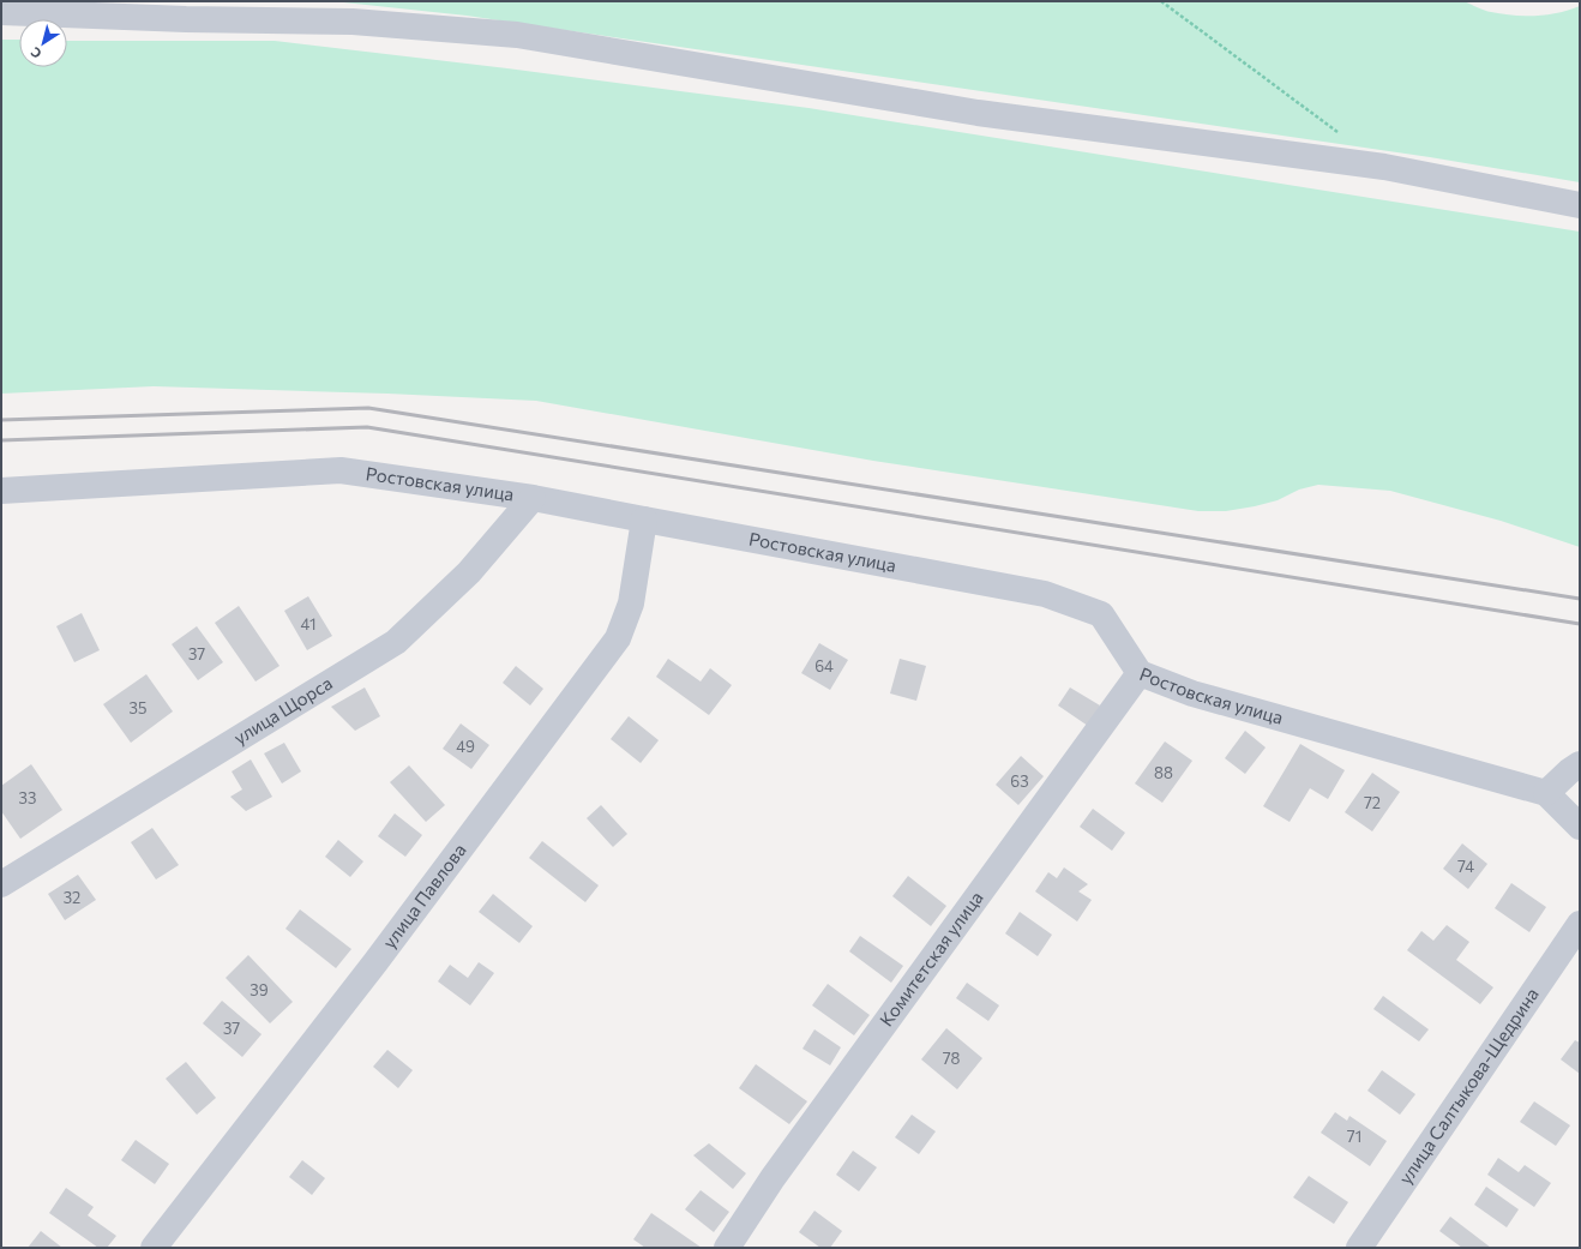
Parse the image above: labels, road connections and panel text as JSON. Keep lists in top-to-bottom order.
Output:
{
  "streets": {
    "street": [
      "Ростовская улица",
      "улица Щорса",
      "улица Павлова",
      "Комитетская улица",
      "улица Салтыкова-Щедрина"
    ]
  },
  "crossings": [
    ["Ростовская улица", "улица Щорса"],
    ["Ростовская улица", "улица Павлова"],
    ["Ростовская улица", "Комитетская улица"]
  ],
  "house_numbers": [
    "41",
    "37",
    "64",
    "35",
    "49",
    "88",
    "63",
    "33",
    "72",
    "74",
    "32",
    "39",
    "37",
    "78",
    "71"
  ],
  "north": "bottom left"
}
